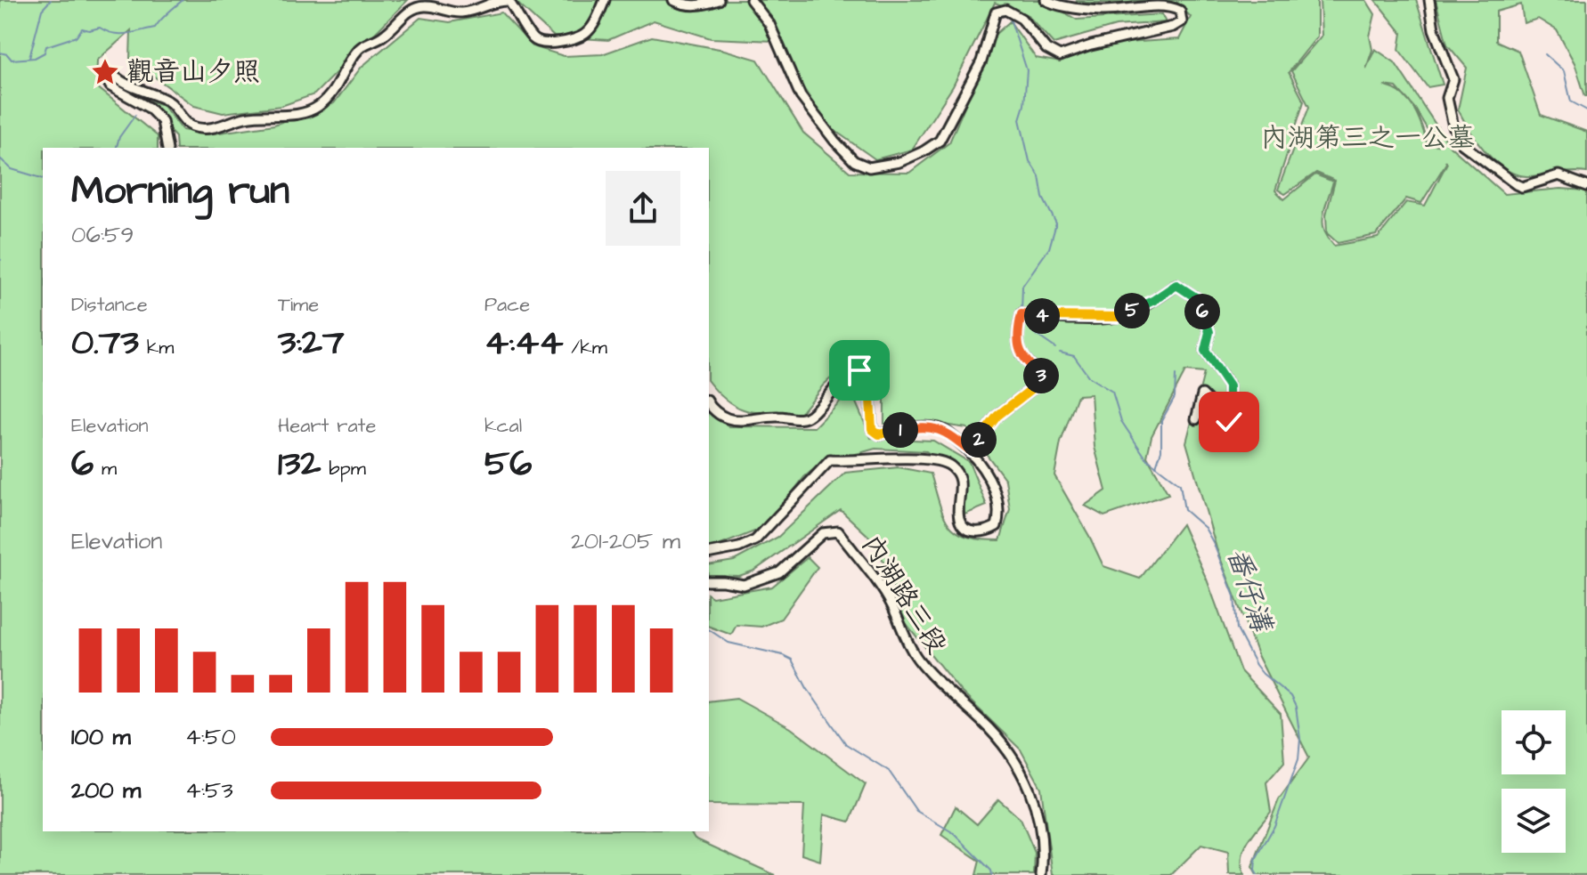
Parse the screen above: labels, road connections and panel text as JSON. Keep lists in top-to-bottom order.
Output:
{
  "streets": {
    "street": ["內湖路三段"]
  },
  "water": ["番仔溝"],
  "parks": ["內湖第三之一公墓"],
  "places": {
    "place": ["觀音山夕照"]
  },
  "page": {
    "heading": ["Morning run", "06:59"],
    "stats": [
      ["Distance", "0.73 km"],
      ["Time", "3:27"],
      ["Pace", "4:44 /km"],
      ["Elevation", "6 m"],
      ["Heart rate", "132 bpm"],
      ["kcal", "56"]
    ],
    "pins": [
      "5",
      "6",
      "4",
      "3",
      "1",
      "2"
    ],
    "chart": ["Elevation", "201–205 m"],
    "list": [
      {
        "name": "100 m",
        "note": "4:50"
      },
      {
        "name": "200 m",
        "note": "4:53"
      }
    ]
  }
}
